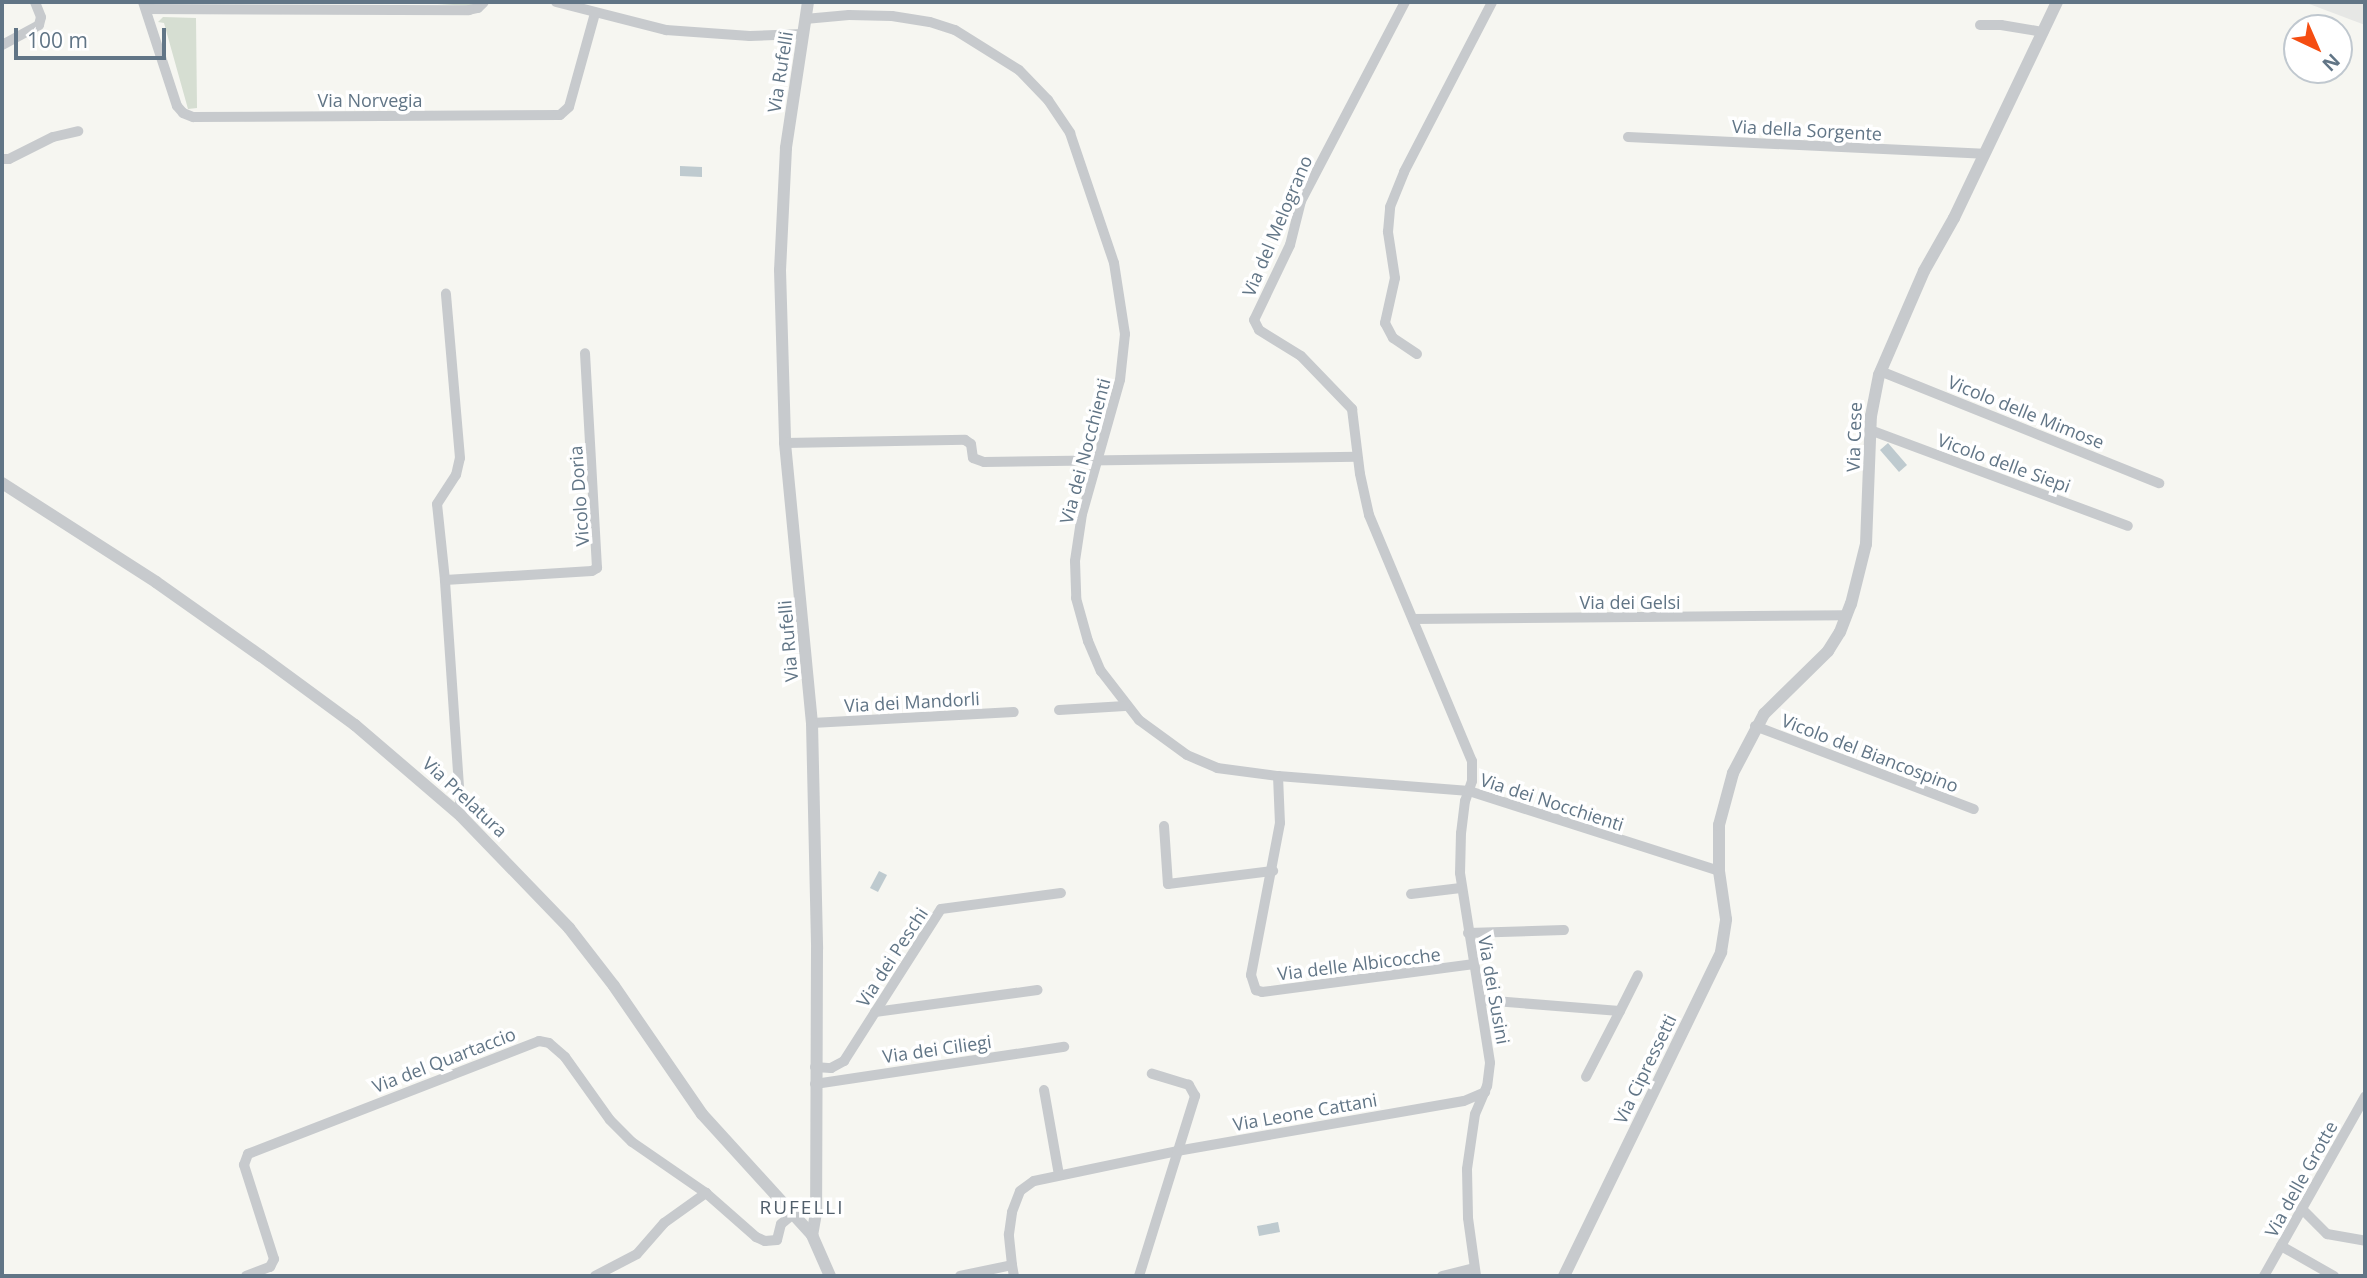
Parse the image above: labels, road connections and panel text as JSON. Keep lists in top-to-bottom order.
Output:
{
  "streets": {
    "street": [
      "Via Rufelli",
      "Via Norvegia",
      "Via della Sorgente",
      "Via del Melograno",
      "Vicolo delle Mimose",
      "Via Cese",
      "Via dei Nocchienti",
      "Vicolo delle Siepi",
      "Vicolo Doria",
      "Via dei Gelsi",
      "Via dei Mandorli",
      "Vicolo del Biancospino",
      "Via Prelatura",
      "Via dei Peschi",
      "Via delle Albicocche",
      "Via dei Susini",
      "Via dei Ciliegi",
      "Via del Quartaccio",
      "Via Cipressetti",
      "Via Leone Cattani",
      "Via delle Grotte"
    ]
  },
  "crossings": [
    ["Via Rufelli", "Via dei Nocchienti"],
    ["Via Rufelli", "Via dei Mandorli"],
    ["Via Rufelli", "Via Prelatura"],
    ["Via Rufelli", "Via dei Peschi"],
    ["Via Rufelli", "Via dei Ciliegi"],
    ["Via della Sorgente", "Via Cese"],
    ["Via del Melograno", "Via dei Nocchienti"],
    ["Via del Melograno", "Via dei Gelsi"],
    ["Via del Melograno", "Via dei Susini"],
    ["Vicolo delle Mimose", "Via Cese"],
    ["Via Cese", "Via dei Nocchienti"],
    ["Via Cese", "Vicolo delle Siepi"],
    ["Via Cese", "Via dei Gelsi"],
    ["Via Cese", "Vicolo del Biancospino"],
    ["Via Cese", "Via Cipressetti"],
    ["Via dei Nocchienti", "Via delle Albicocche"],
    ["Via dei Nocchienti", "Via dei Susini"],
    ["Via dei Nocchienti", "Via Cipressetti"],
    ["Via Prelatura", "Via del Quartaccio"],
    ["Via delle Albicocche", "Via dei Susini"],
    ["Via dei Susini", "Via Leone Cattani"]
  ],
  "districts": ["RUFELLI"],
  "scale_bar": "100 m",
  "north": "bottom right"
}
